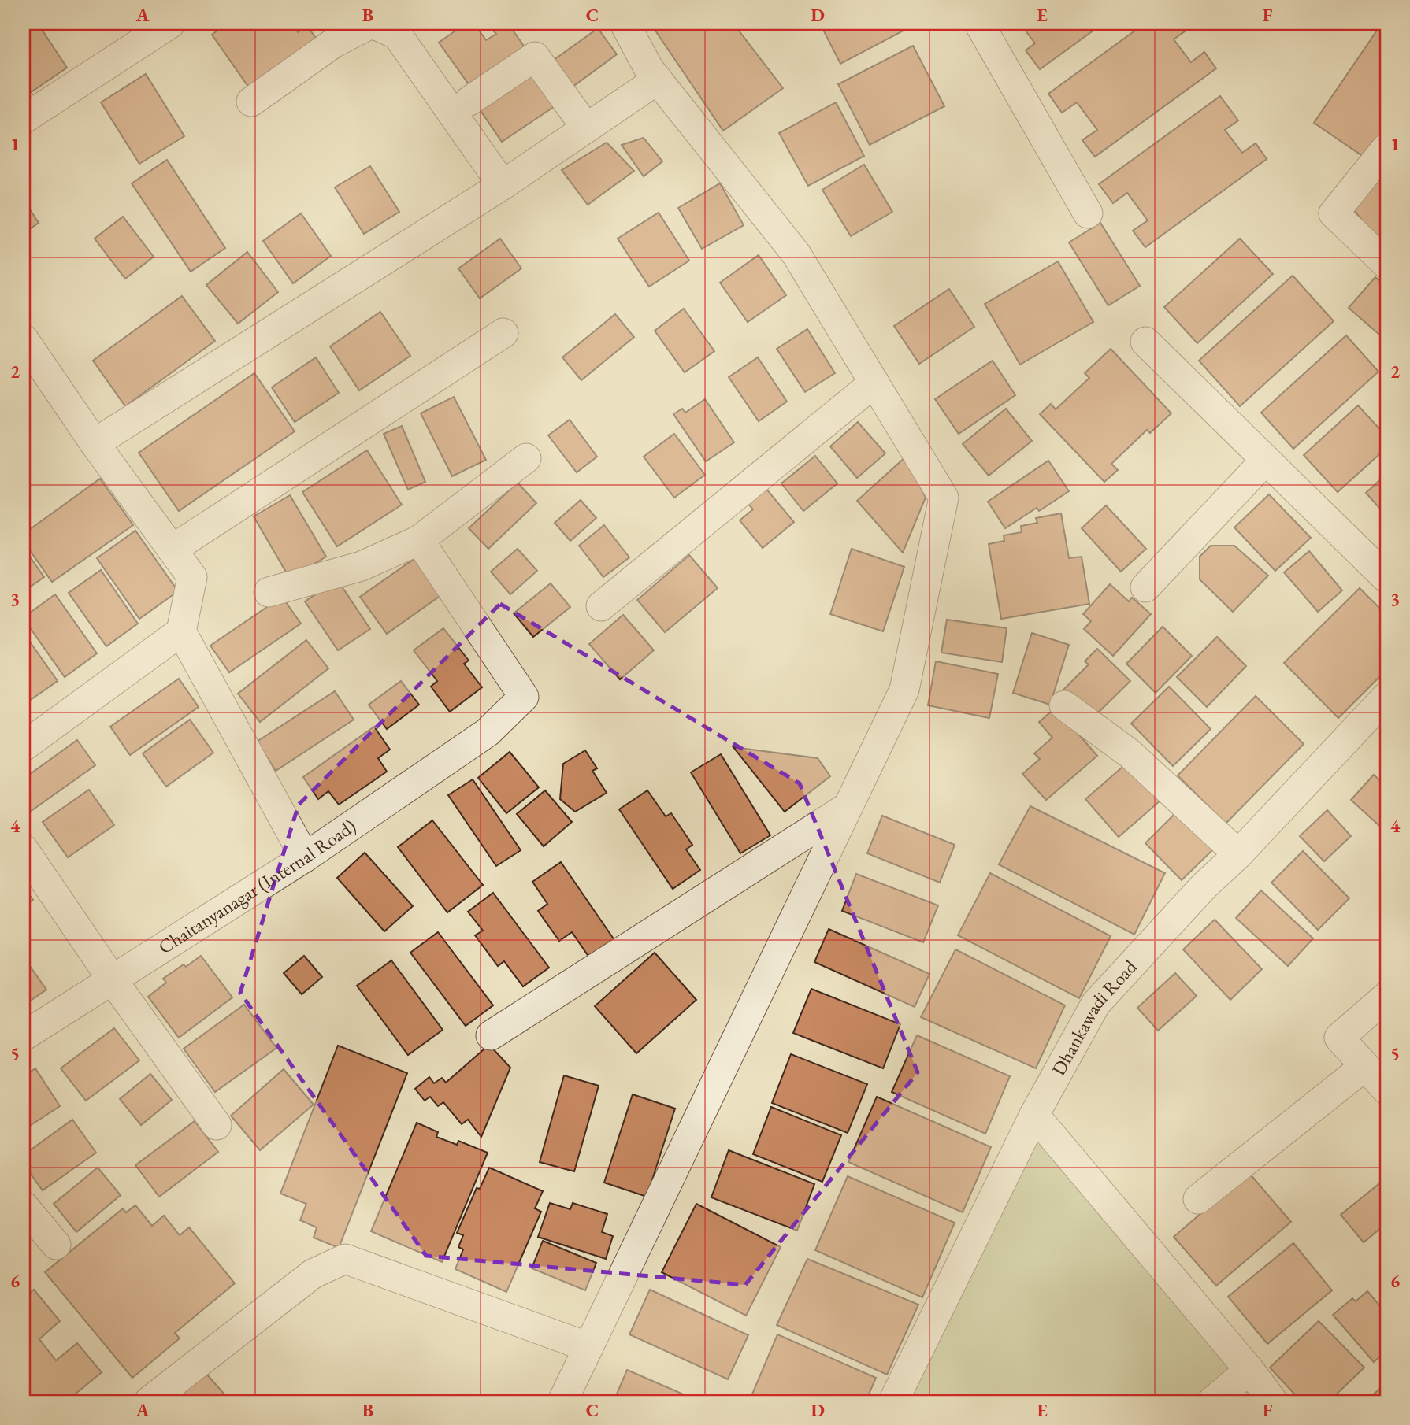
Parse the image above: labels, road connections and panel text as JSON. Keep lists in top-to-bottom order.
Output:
{
  "streets": {
    "street": ["Chaitanyanagar (Internal Road)", "Dhankawadi Road"]
  },
  "grid": {
    "columns": [
      "A",
      "B",
      "C",
      "D",
      "E",
      "F"
    ],
    "rows": [
      "1",
      "2",
      "3",
      "4",
      "5",
      "6"
    ]
  }
}
